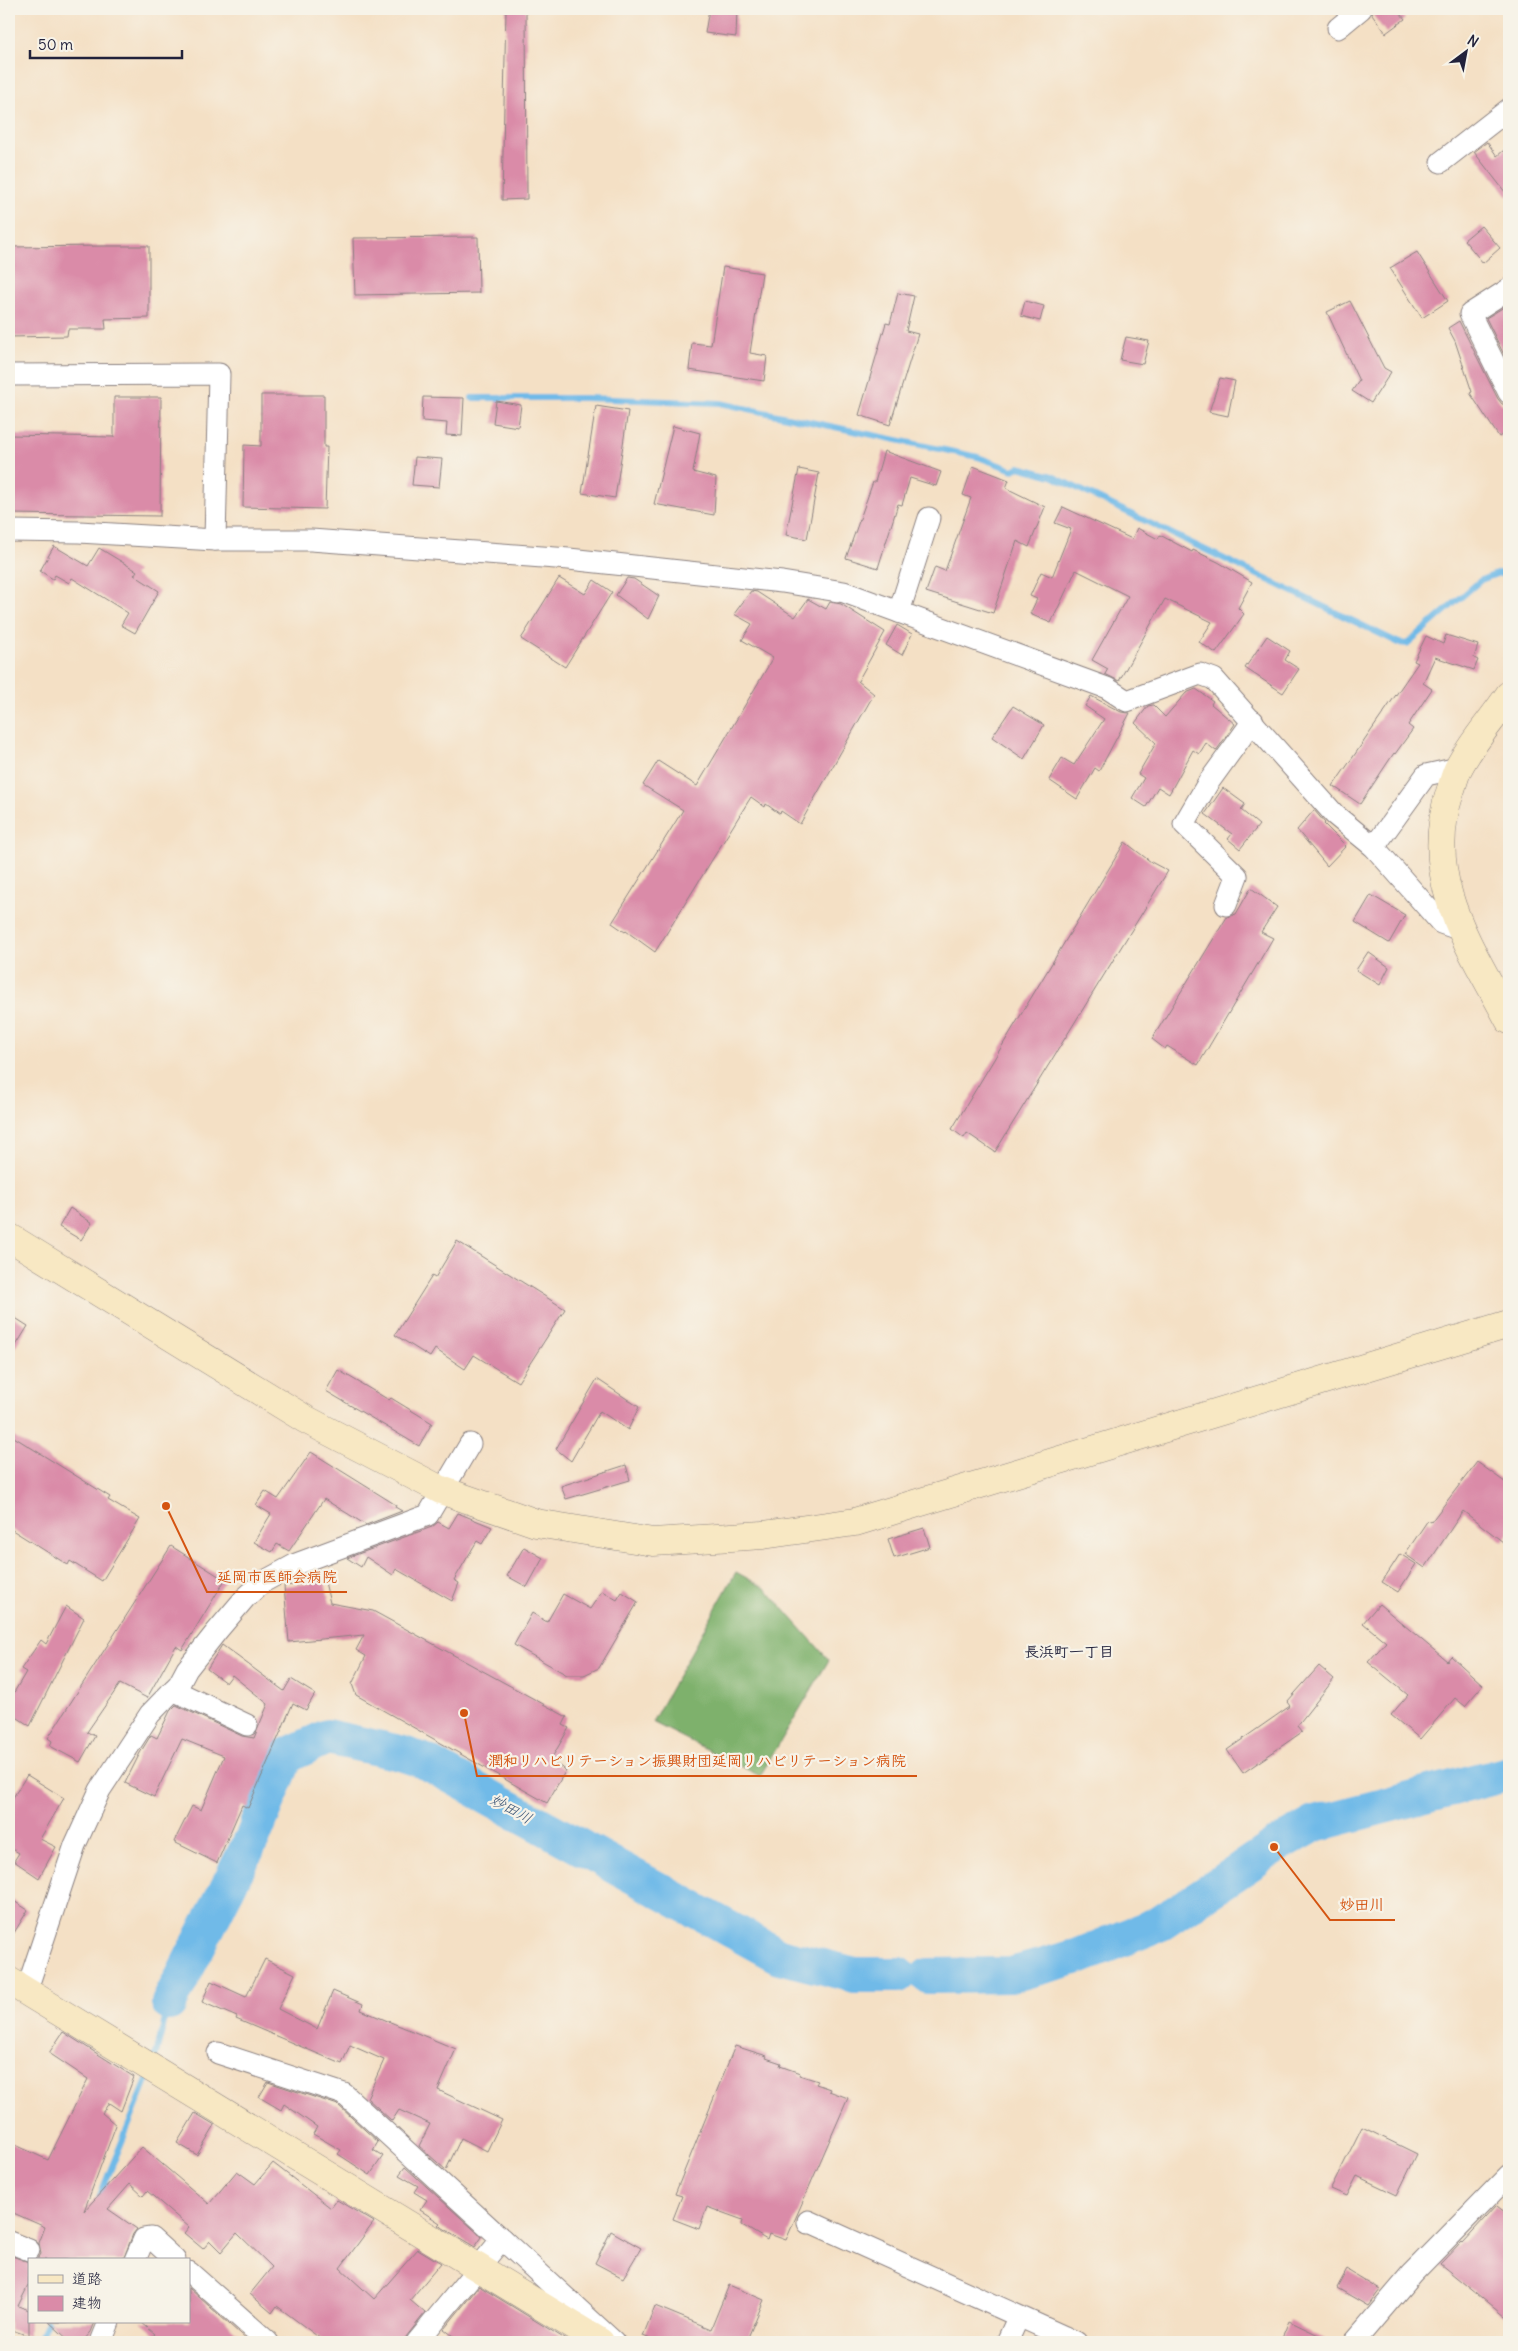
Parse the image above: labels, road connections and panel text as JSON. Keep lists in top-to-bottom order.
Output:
{
  "districts": ["長浜町一丁目"],
  "water": ["妙田川"],
  "places": ["延岡市医師会病院", "潤和リハビリテーション振興財団延岡リハビリテーション病院", "妙田川"],
  "legend": ["道路", "建物"],
  "scale_bar": "50 m",
  "north": "top right"
}
